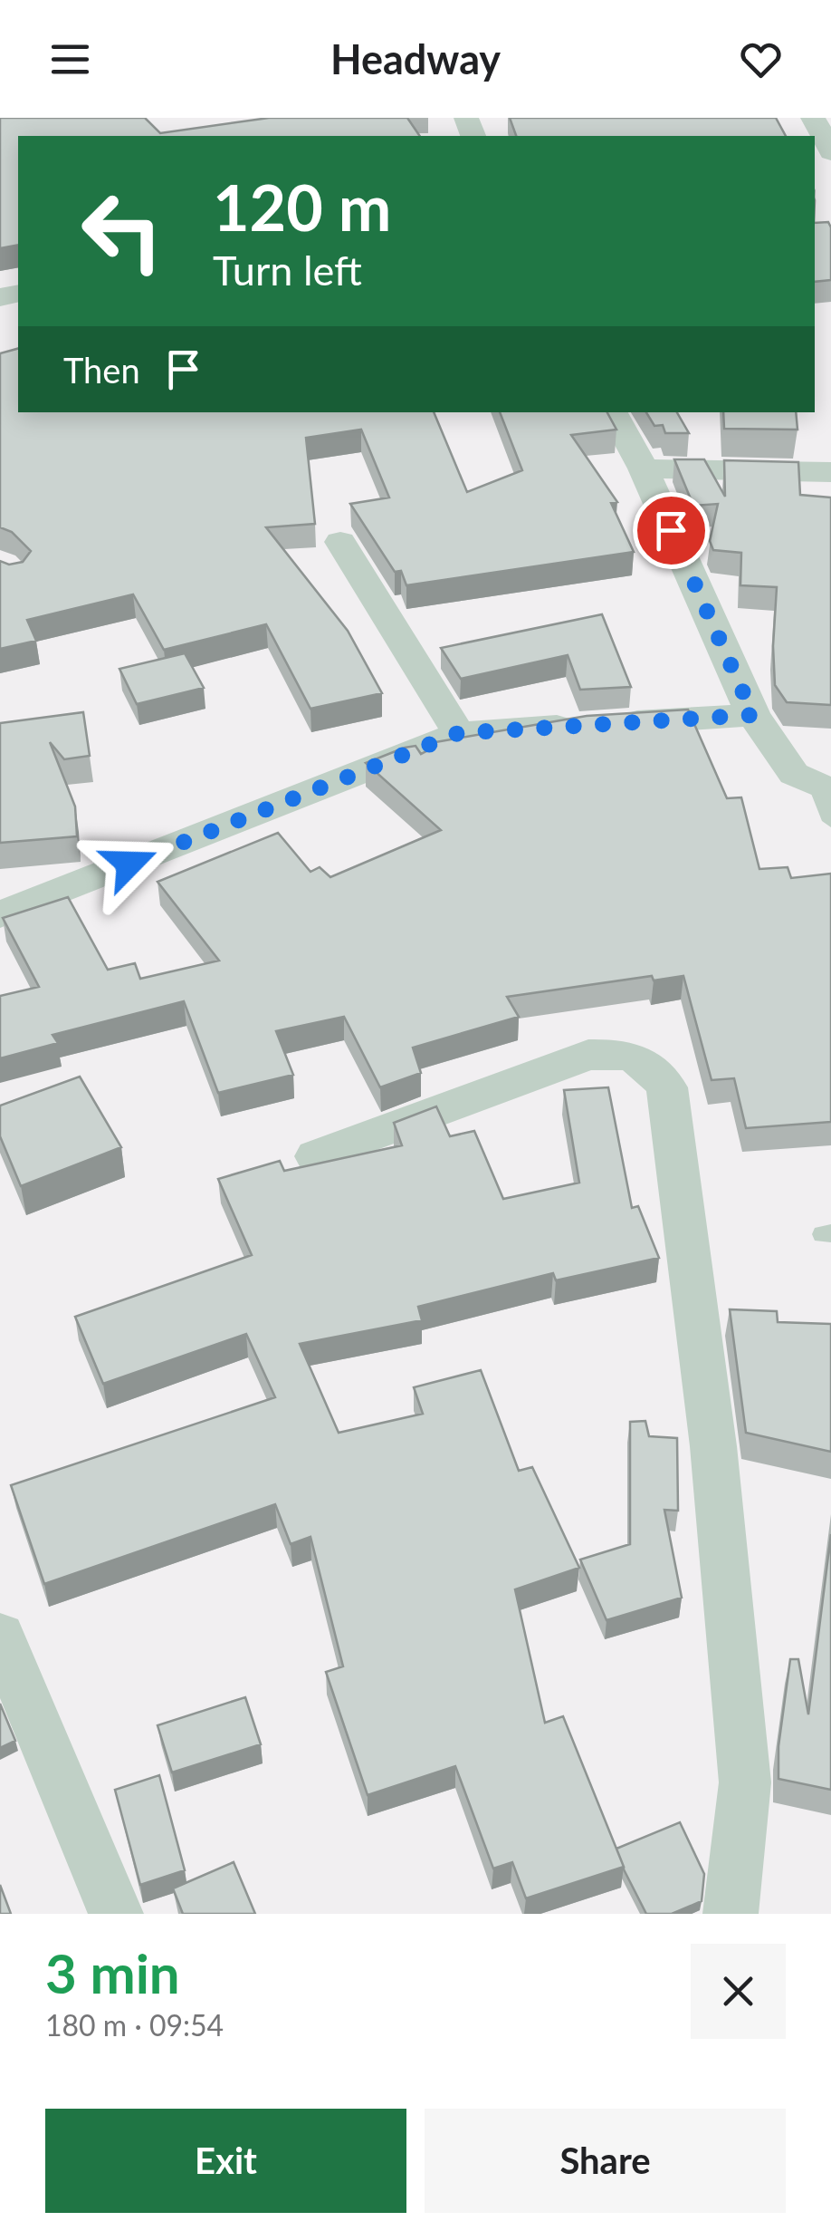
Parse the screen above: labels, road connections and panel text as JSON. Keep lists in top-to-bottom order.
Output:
{
  "page": {
    "header": "Headway",
    "turn": ["120 m", "Turn left"],
    "then": "Then",
    "heading": ["3 min", "180 m · 09:54"],
    "buttons": ["Exit", "Share"]
  }
}
